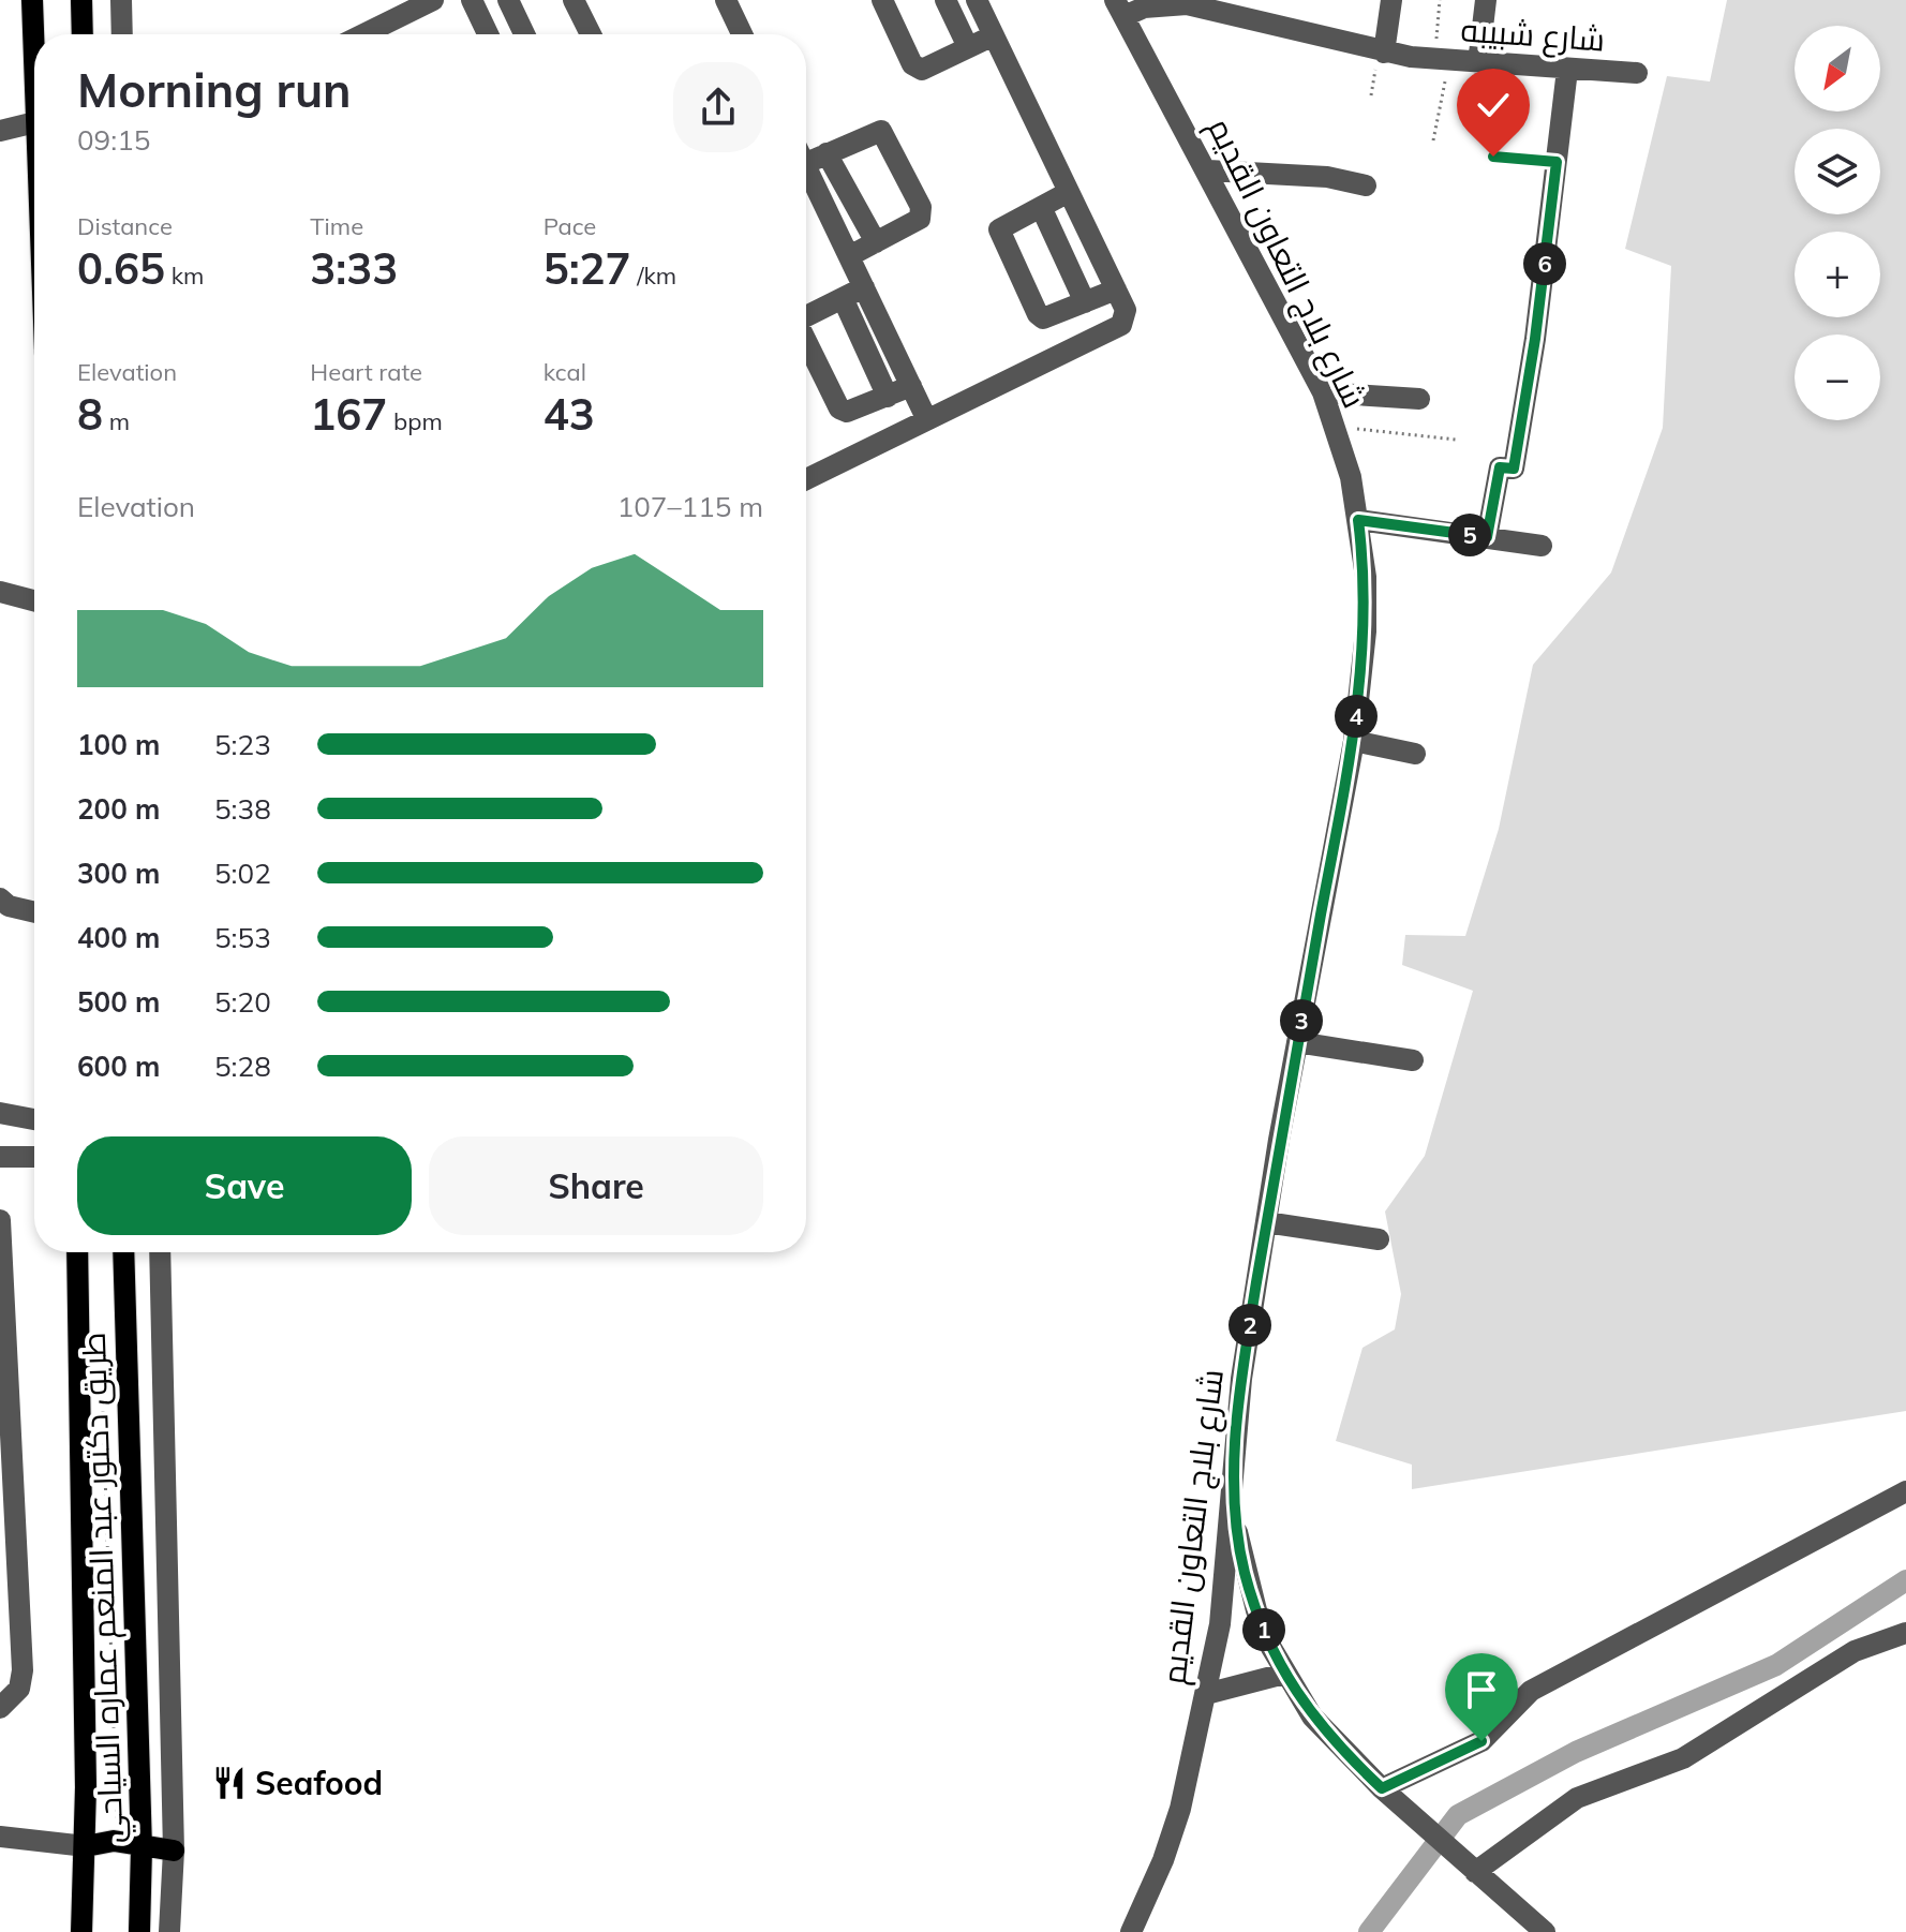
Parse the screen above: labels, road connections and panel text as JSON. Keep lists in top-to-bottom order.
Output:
{
  "streets": {
    "main road": ["طريق دكتور عبد المنعم عماره السياحي"],
    "street": ["شارع شبيبه", "شارع بلاج التعاون القديم"]
  },
  "crossings": [
    ["شارع شبيبه", "شارع بلاج التعاون القديم"]
  ],
  "places": {
    "restaurant": ["Seafood"]
  },
  "north": "bottom left",
  "page": {
    "map_buttons": ["+", "−"],
    "heading": ["Morning run", "09:15"],
    "stats": [
      ["Distance", "0.65 km"],
      ["Time", "3:33"],
      ["Pace", "5:27 /km"],
      ["Elevation", "8 m"],
      ["Heart rate", "167 bpm"],
      ["kcal", "43"]
    ],
    "pins": [
      "6",
      "5",
      "4",
      "3",
      "2",
      "1"
    ],
    "chart": ["Elevation", "107–115 m"],
    "list": [
      {
        "name": "100 m",
        "note": "5:23"
      },
      {
        "name": "200 m",
        "note": "5:38"
      },
      {
        "name": "300 m",
        "note": "5:02"
      },
      {
        "name": "400 m",
        "note": "5:53"
      },
      {
        "name": "500 m",
        "note": "5:20"
      },
      {
        "name": "600 m",
        "note": "5:28"
      }
    ],
    "buttons": ["Save", "Share"]
  }
}
